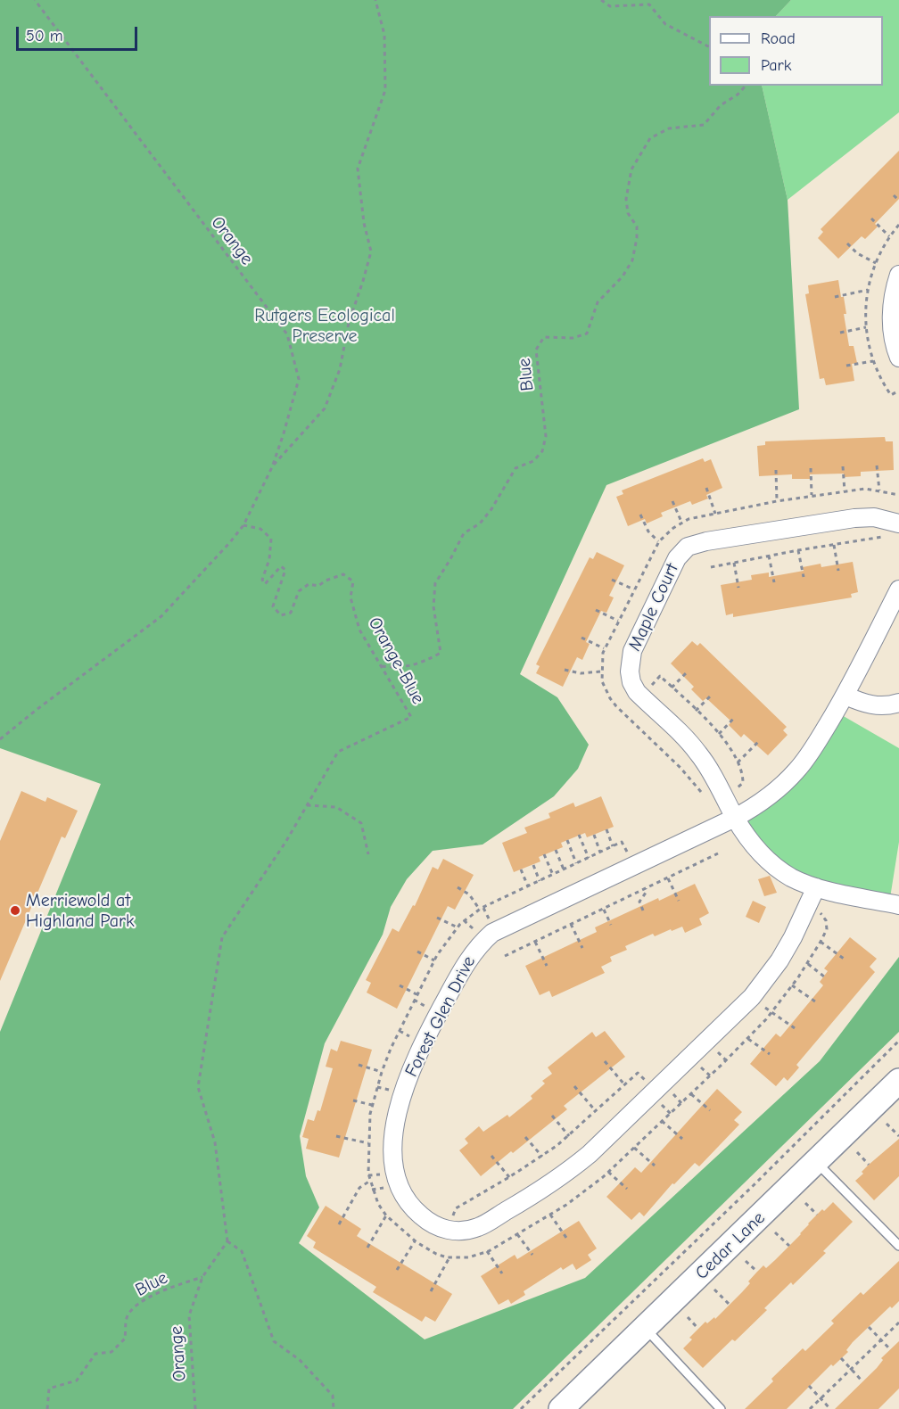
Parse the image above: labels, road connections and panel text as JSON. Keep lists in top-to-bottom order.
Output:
{
  "streets": {
    "street": ["Maple Court", "Forest Glen Drive", "Cedar Lane"],
    "path": ["Orange", "Blue", "Orange-Blue"]
  },
  "crossings": [
    ["Orange", "Blue"],
    ["Orange", "Orange-Blue"],
    ["Blue", "Orange-Blue"],
    ["Maple Court", "Forest Glen Drive"]
  ],
  "parks": ["Rutgers Ecological Preserve"],
  "places": ["Merriewold at Highland Park"],
  "legend": ["Road", "Park"],
  "scale_bar": "50 m"
}
